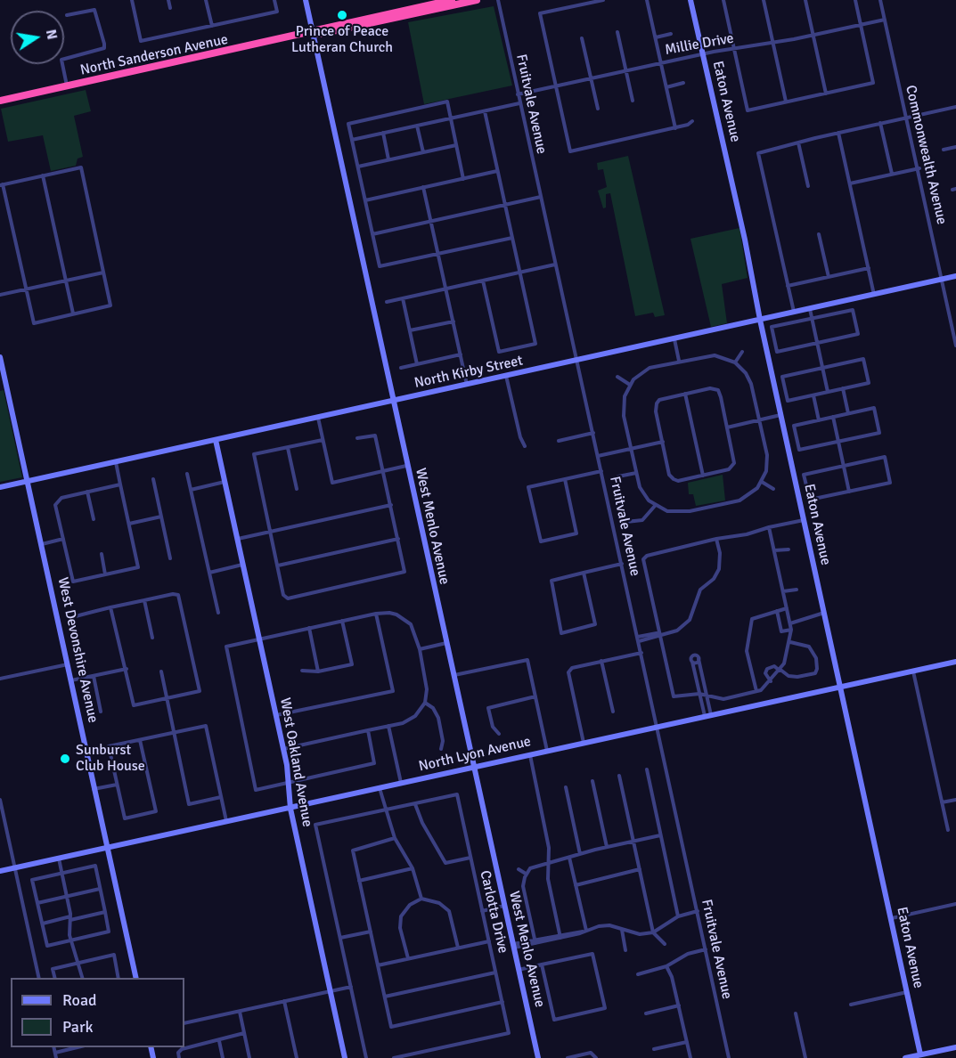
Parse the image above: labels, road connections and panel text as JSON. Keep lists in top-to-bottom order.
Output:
{
  "streets": {
    "highway": ["North Sanderson Avenue"],
    "street": [
      "Millie Drive",
      "Eaton Avenue",
      "Fruitvale Avenue",
      "Commonwealth Avenue",
      "North Kirby Street",
      "West Menlo Avenue",
      "West Devonshire Avenue",
      "North Lyon Avenue",
      "West Oakland Avenue",
      "Carlotta Drive"
    ]
  },
  "crossings": [
    ["Millie Drive", "Eaton Avenue"],
    ["Millie Drive", "Fruitvale Avenue"],
    ["Millie Drive", "Commonwealth Avenue"],
    ["North Sanderson Avenue", "West Menlo Avenue"],
    ["Eaton Avenue", "North Kirby Street"],
    ["Eaton Avenue", "North Lyon Avenue"],
    ["Fruitvale Avenue", "North Kirby Street"],
    ["Fruitvale Avenue", "North Lyon Avenue"],
    ["Commonwealth Avenue", "North Kirby Street"],
    ["North Kirby Street", "West Menlo Avenue"],
    ["North Kirby Street", "West Devonshire Avenue"],
    ["North Kirby Street", "West Oakland Avenue"],
    ["West Menlo Avenue", "North Lyon Avenue"],
    ["West Devonshire Avenue", "North Lyon Avenue"],
    ["North Lyon Avenue", "West Oakland Avenue"]
  ],
  "places": ["Prince of Peace Lutheran Church", "Sunburst Club House"],
  "legend": ["Road", "Park"],
  "north": "right"
}
